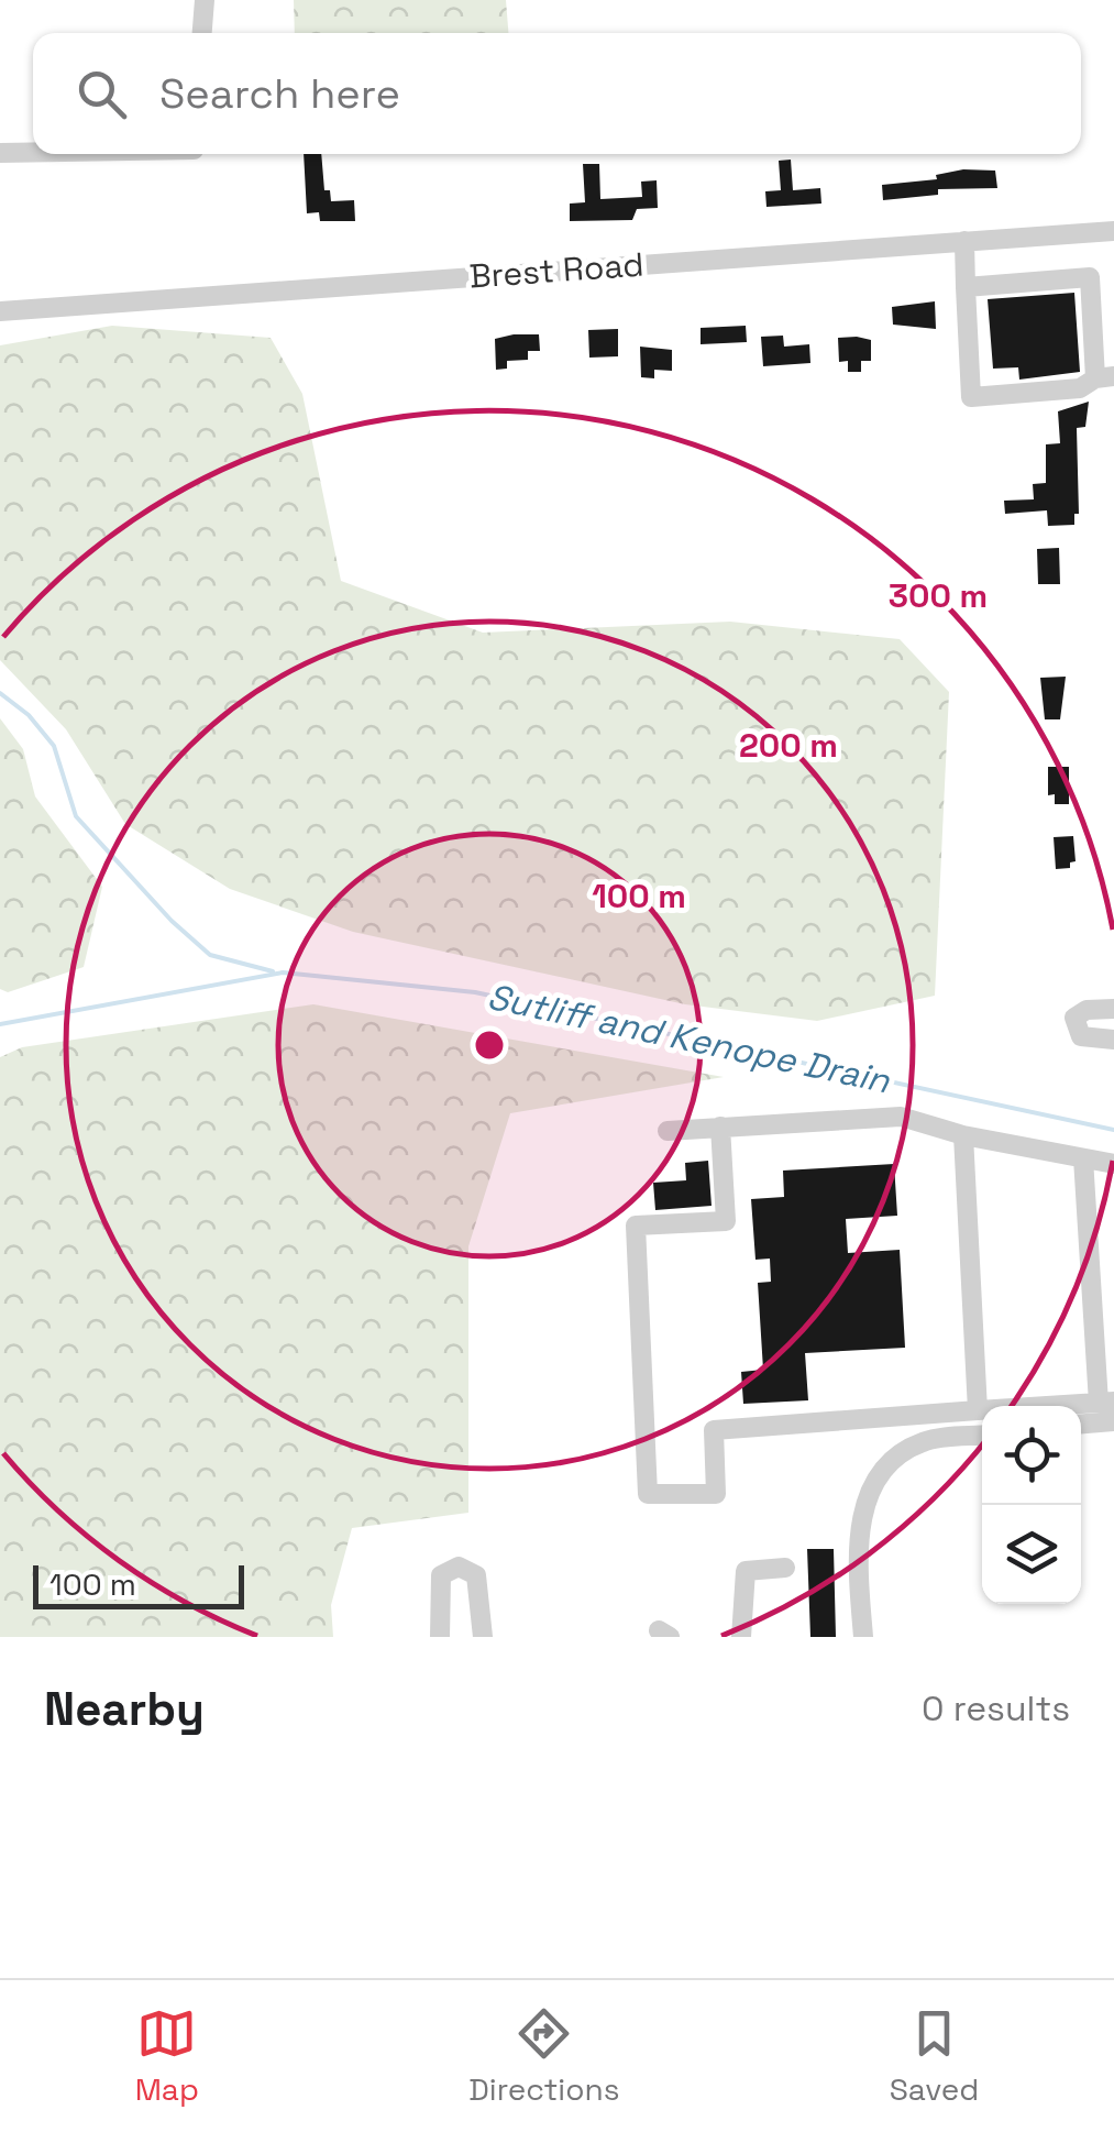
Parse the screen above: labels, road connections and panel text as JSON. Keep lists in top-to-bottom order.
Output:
{
  "streets": {
    "street": ["Brest Road"]
  },
  "water": ["Sutliff and Kenope Drain"],
  "scale_bar": "100 m",
  "page": {
    "search": "Search here",
    "scale": "100 m",
    "heading": ["Nearby", "0 results"],
    "nav": ["Map", "Directions", "Saved"]
  },
  "rings": ["300 m", "200 m", "100 m"]
}
